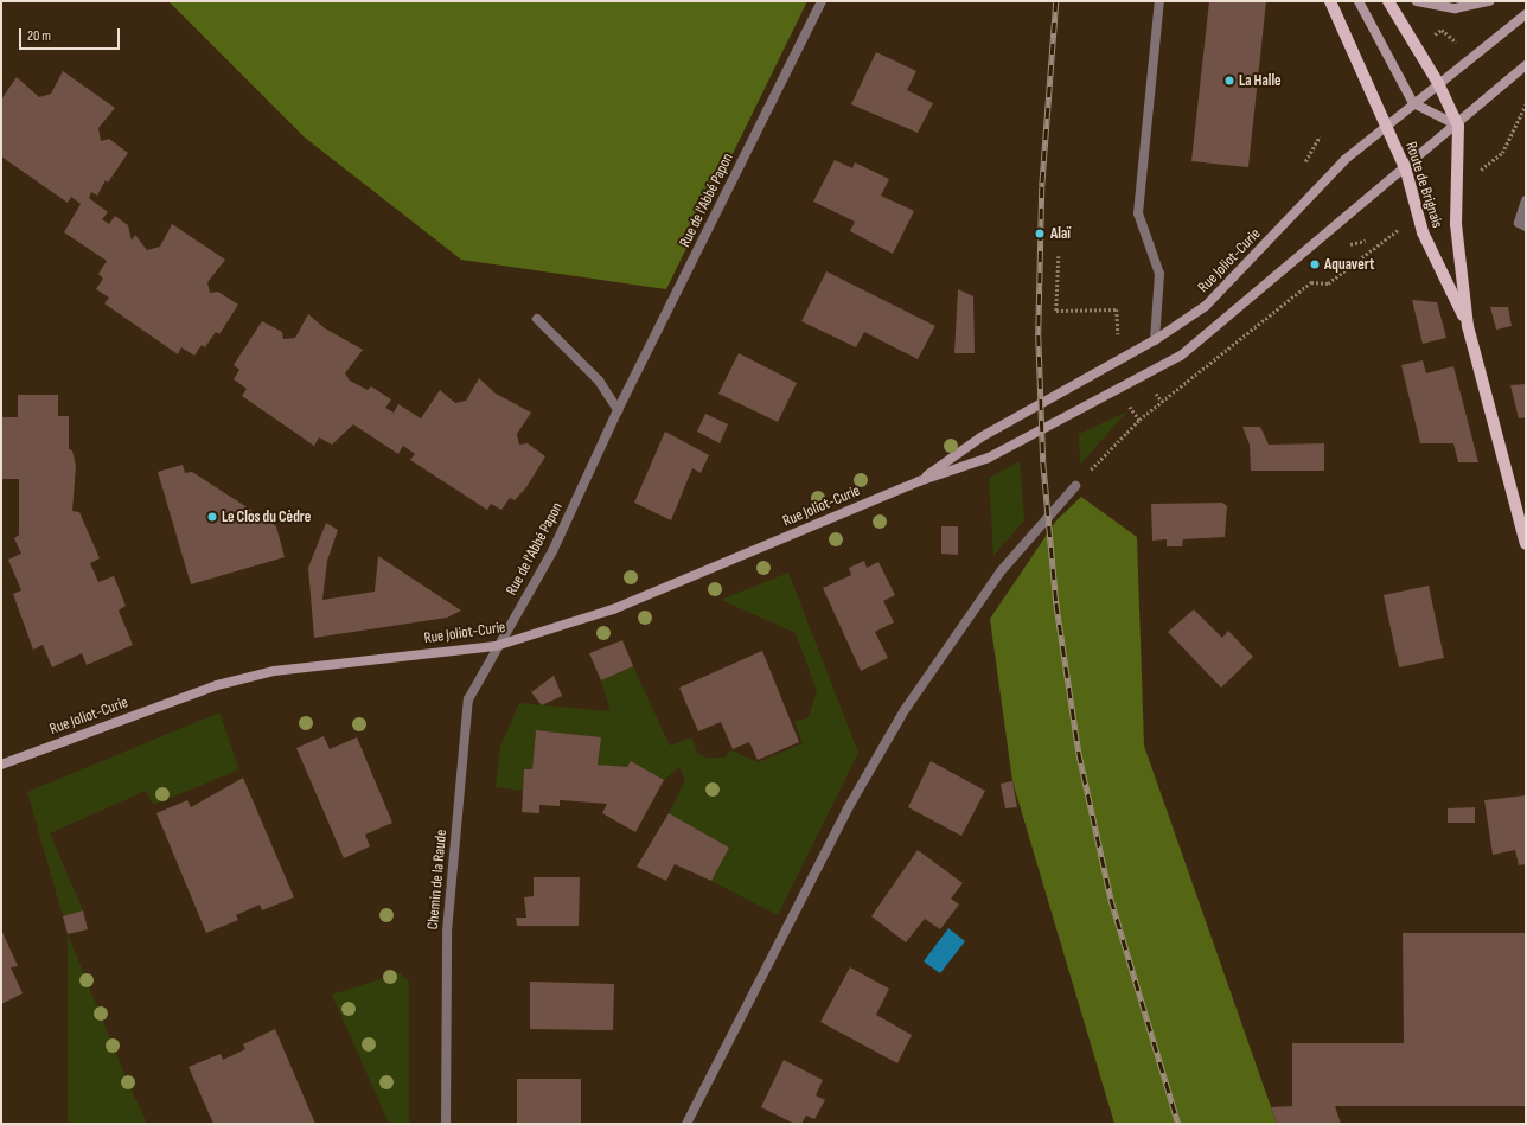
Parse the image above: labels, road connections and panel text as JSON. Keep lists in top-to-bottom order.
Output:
{
  "streets": {
    "main road": ["Route de Brignais", "Rue Joliot-Curie"],
    "street": ["Rue de l'Abbé Papon", "Chemin de la Raude"]
  },
  "crossings": [
    ["Route de Brignais", "Rue Joliot-Curie"],
    ["Rue de l'Abbé Papon", "Rue Joliot-Curie"],
    ["Rue de l'Abbé Papon", "Chemin de la Raude"],
    ["Rue Joliot-Curie", "Chemin de la Raude"]
  ],
  "places": [
    "La Halle",
    "Alaï",
    "Aquavert",
    "Le Clos du Cèdre"
  ],
  "scale_bar": "20 m"
}
